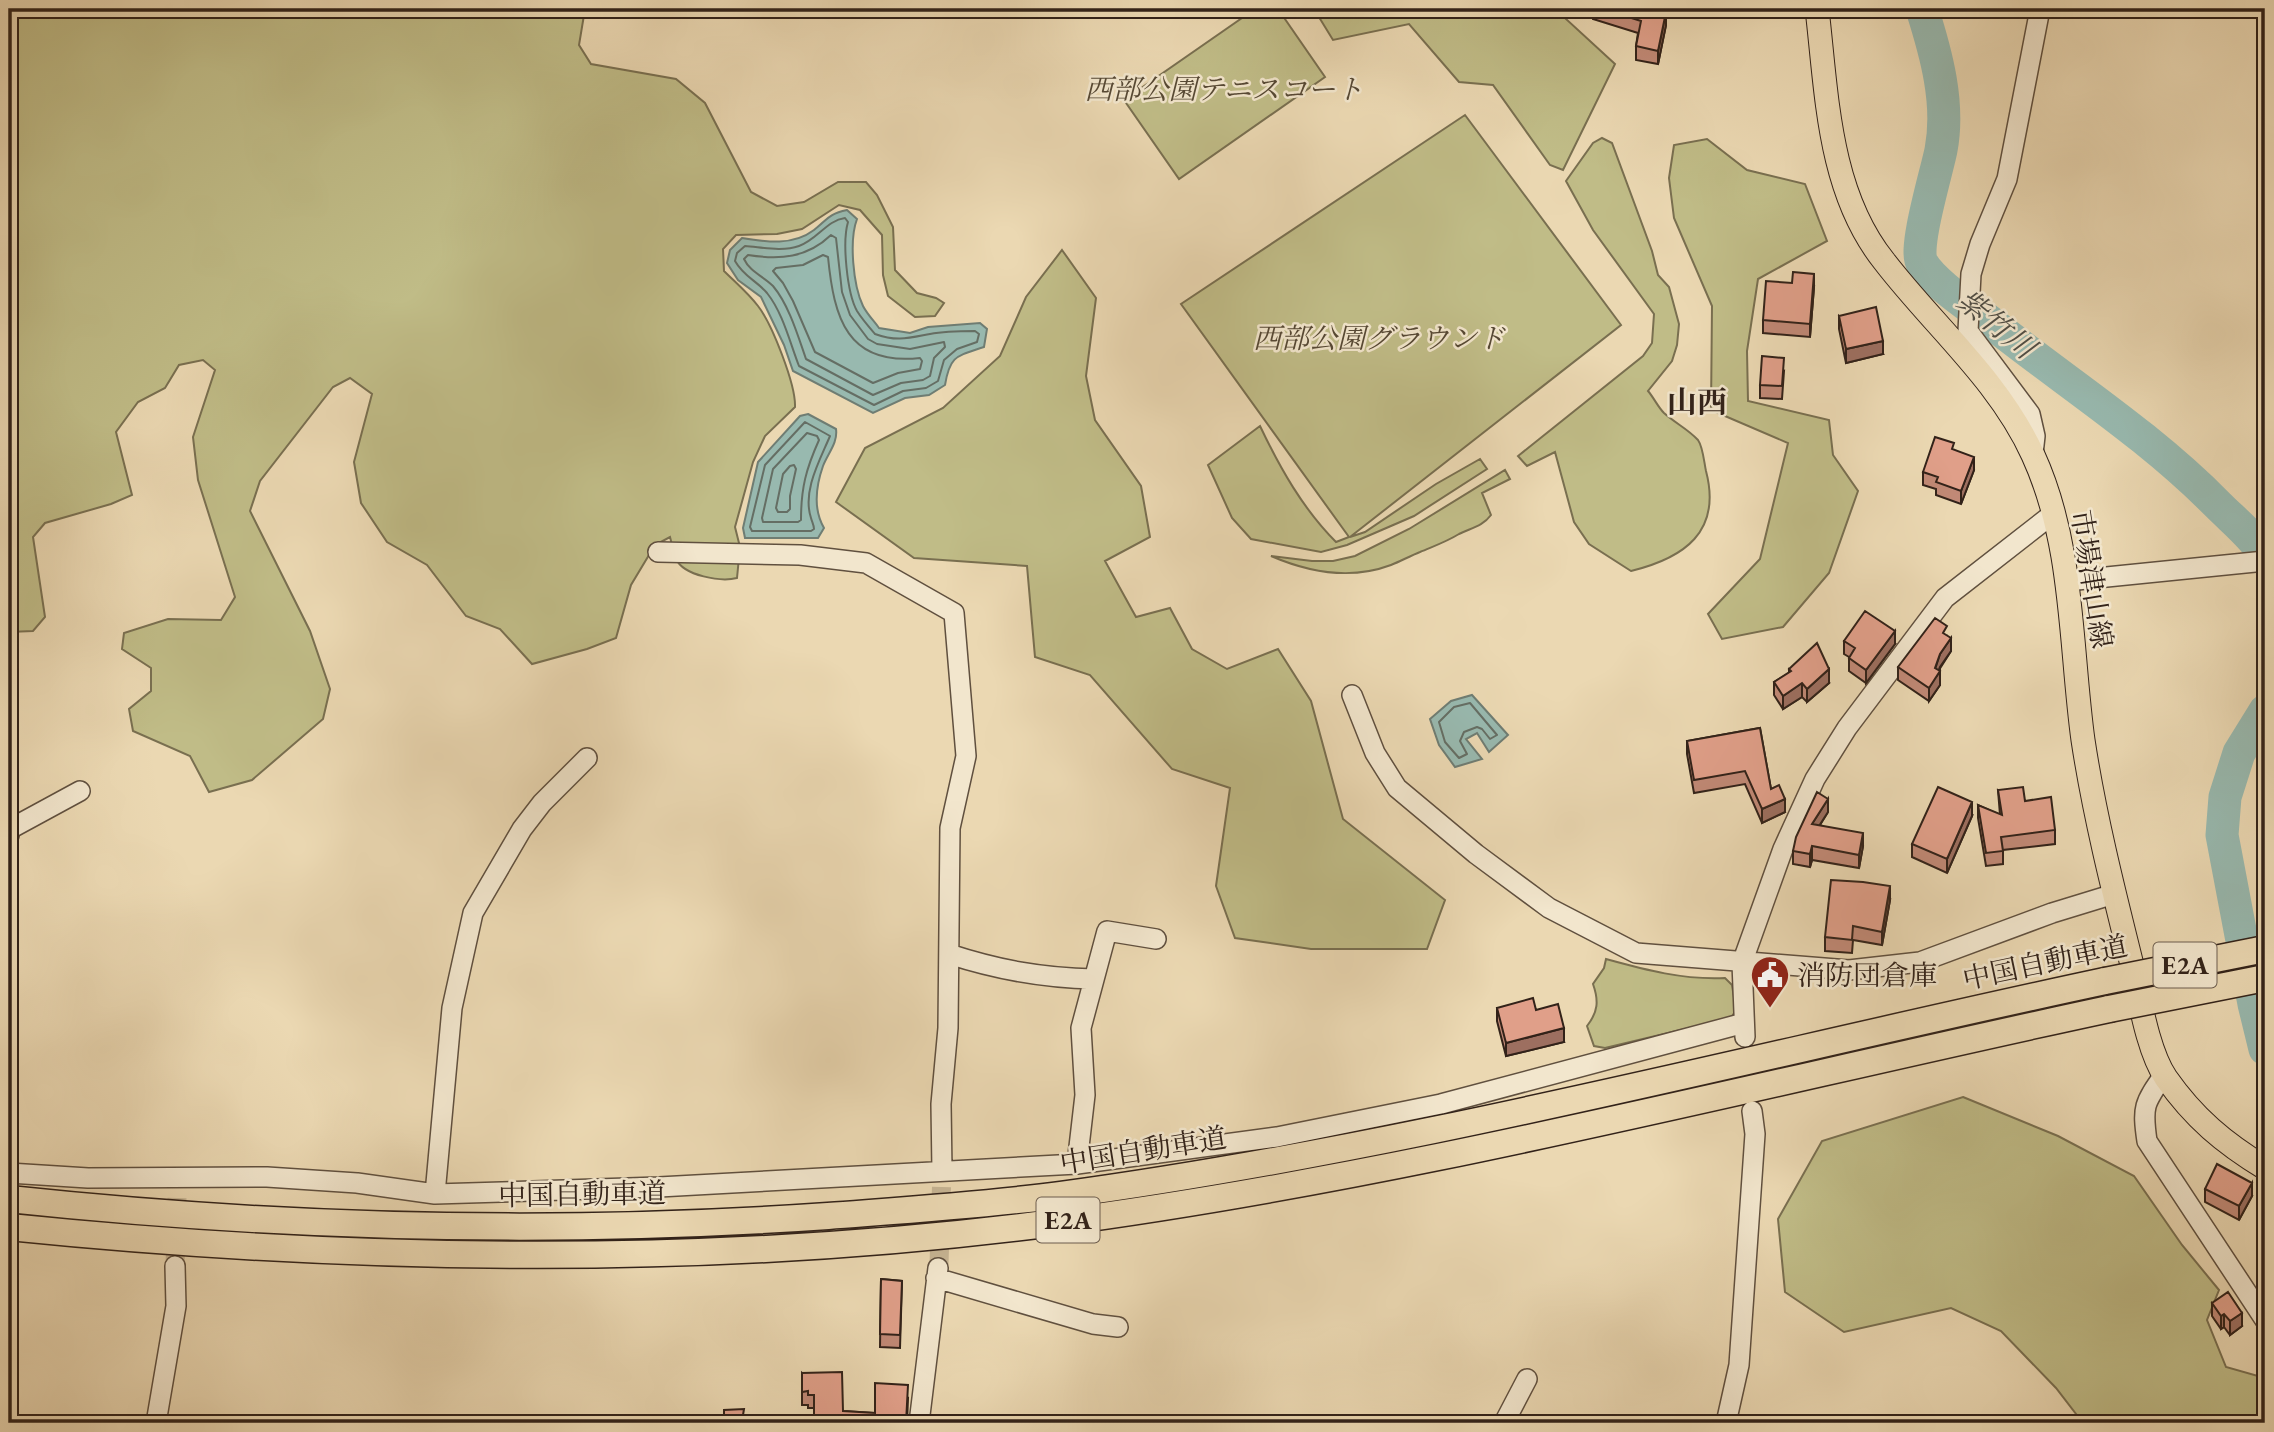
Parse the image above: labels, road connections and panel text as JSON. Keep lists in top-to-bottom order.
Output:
{
  "streets": {
    "highway": ["中国自動車道", "E2A"],
    "main road": ["市場津山線"]
  },
  "districts": ["山西"],
  "water": ["紫竹川"],
  "parks": ["西部公園テニスコート", "西部公園グラウンド"],
  "places": {
    "public building": ["消防団倉庫"]
  }
}
